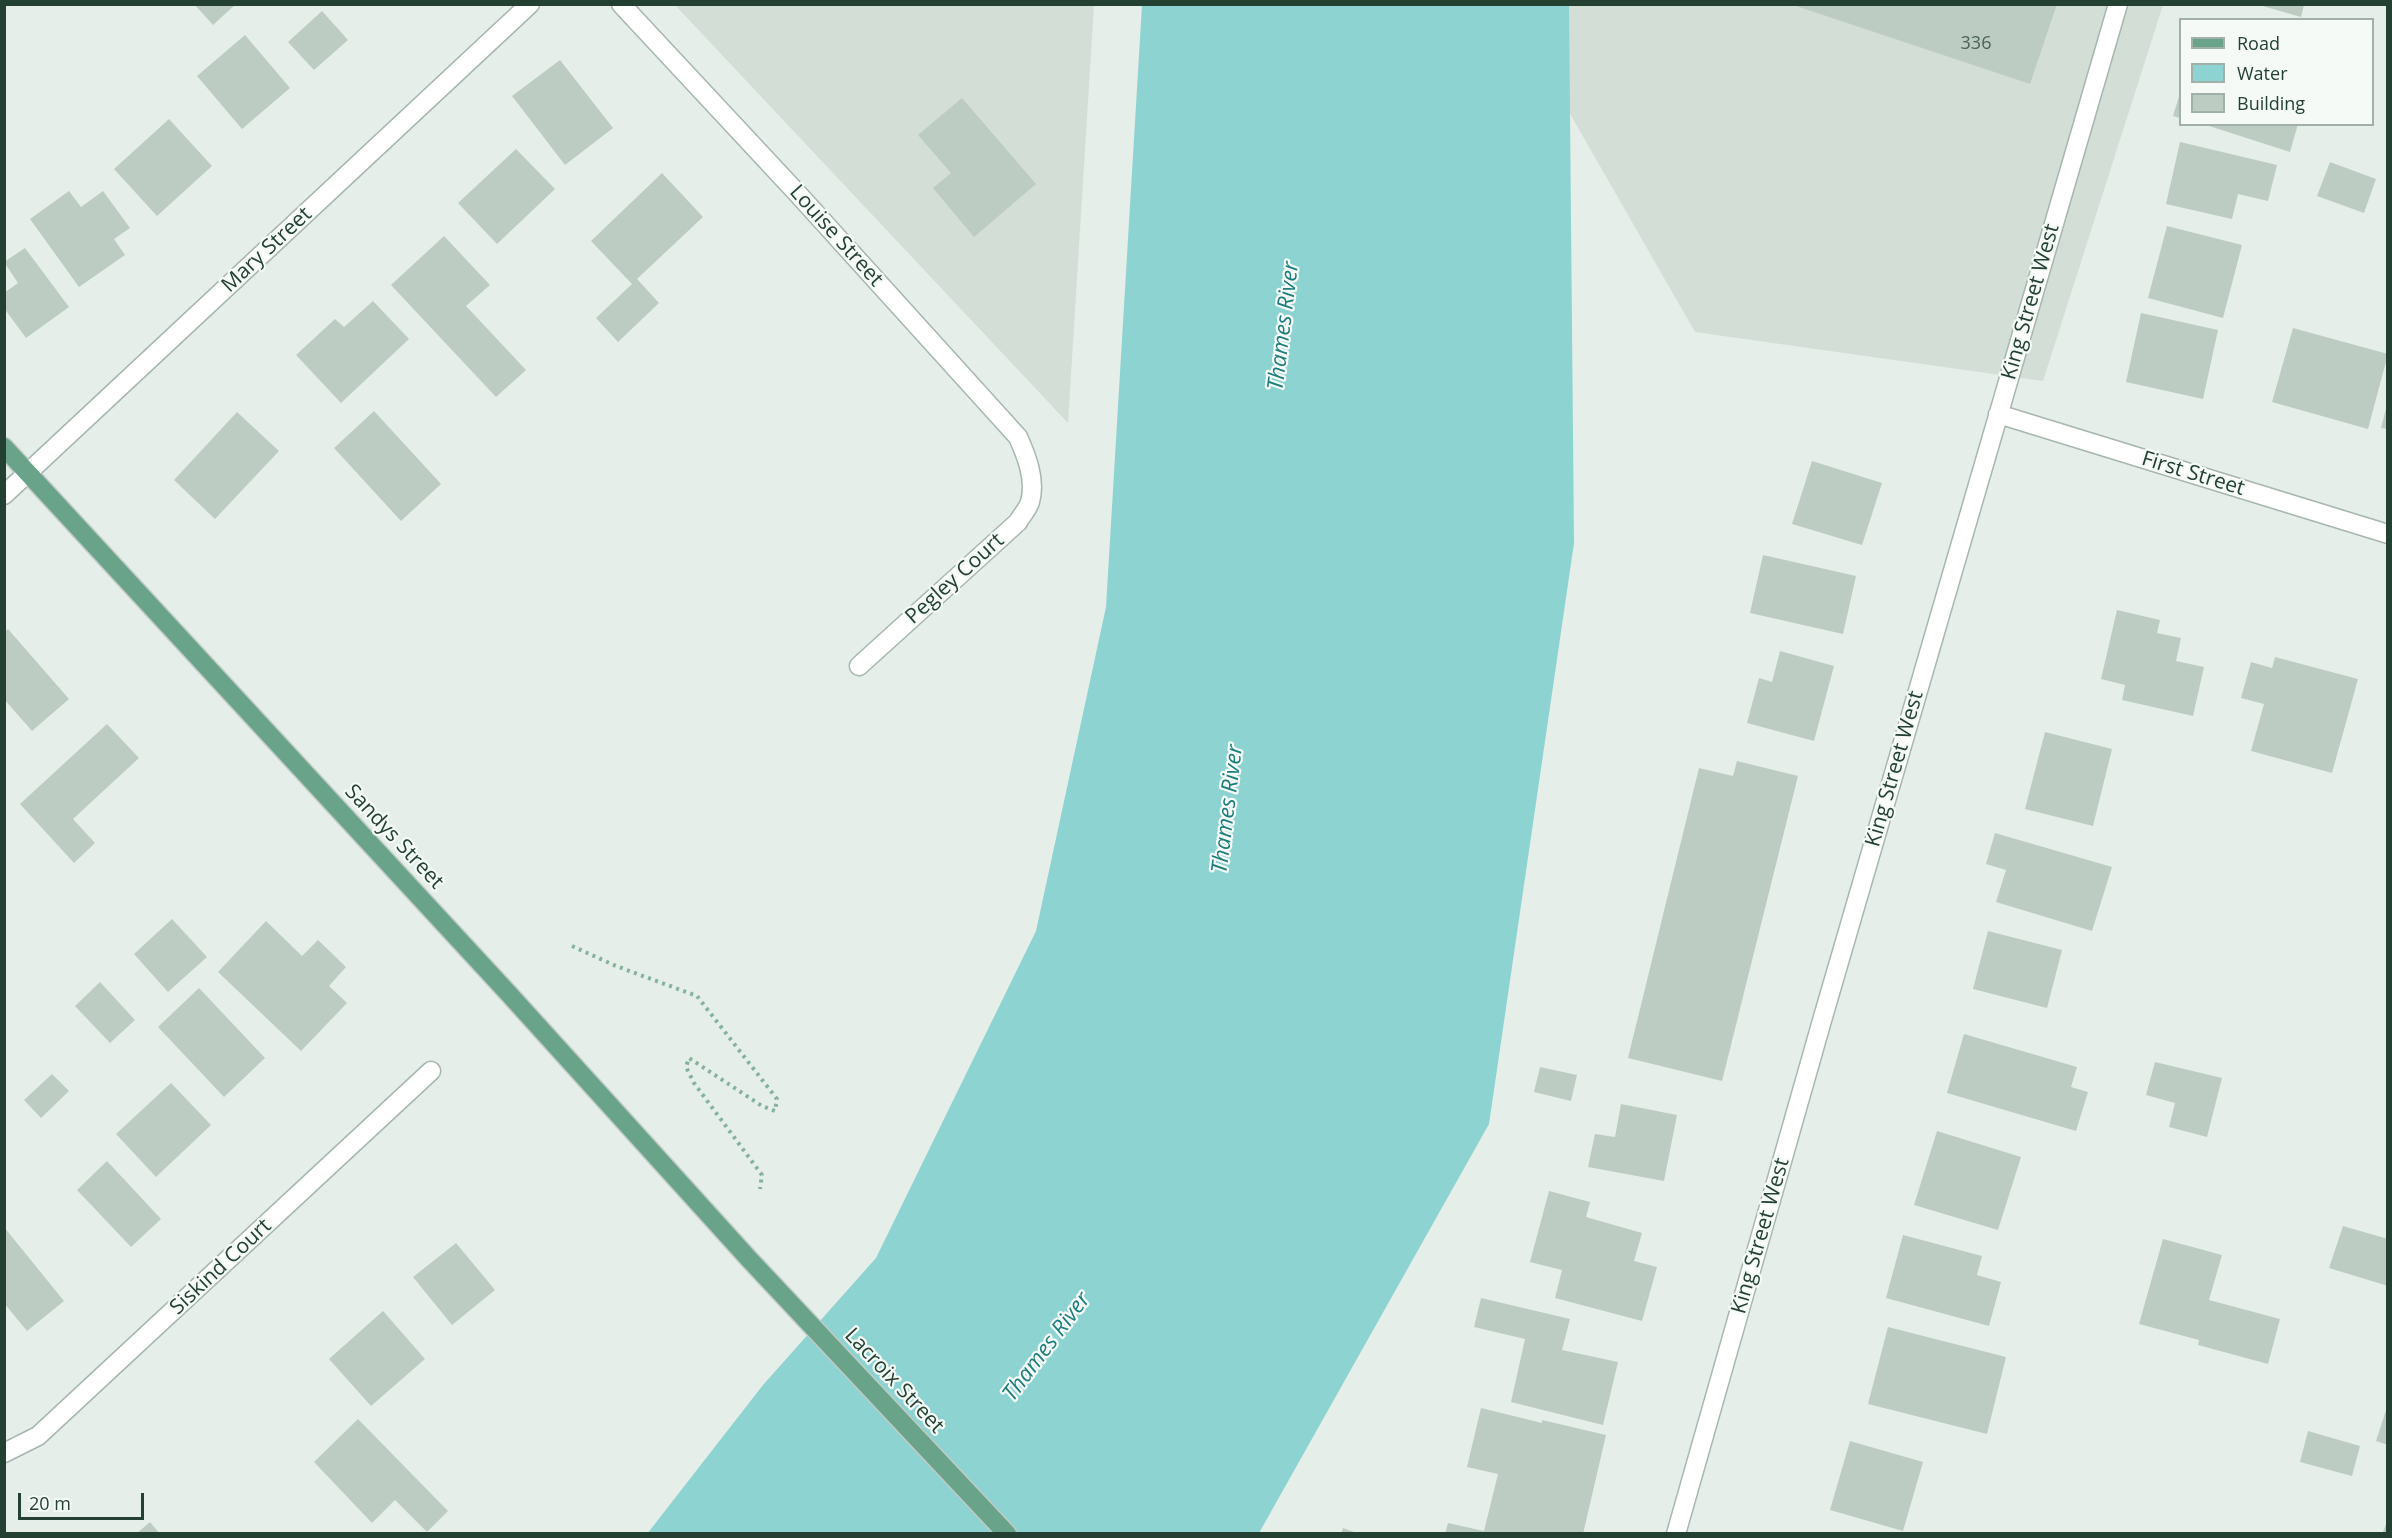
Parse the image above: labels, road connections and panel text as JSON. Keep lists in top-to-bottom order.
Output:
{
  "streets": {
    "main road": ["Sandys Street", "Lacroix Street"],
    "street": [
      "Louise Street",
      "Mary Street",
      "King Street West",
      "First Street",
      "Pegley Court",
      "Siskind Court"
    ]
  },
  "crossings": [
    ["Louise Street", "Pegley Court"],
    ["Mary Street", "Sandys Street"],
    ["King Street West", "First Street"],
    ["Sandys Street", "Lacroix Street"]
  ],
  "water": ["Thames River"],
  "house_numbers": ["336"],
  "legend": ["Road", "Water", "Building"],
  "scale_bar": "20 m"
}
